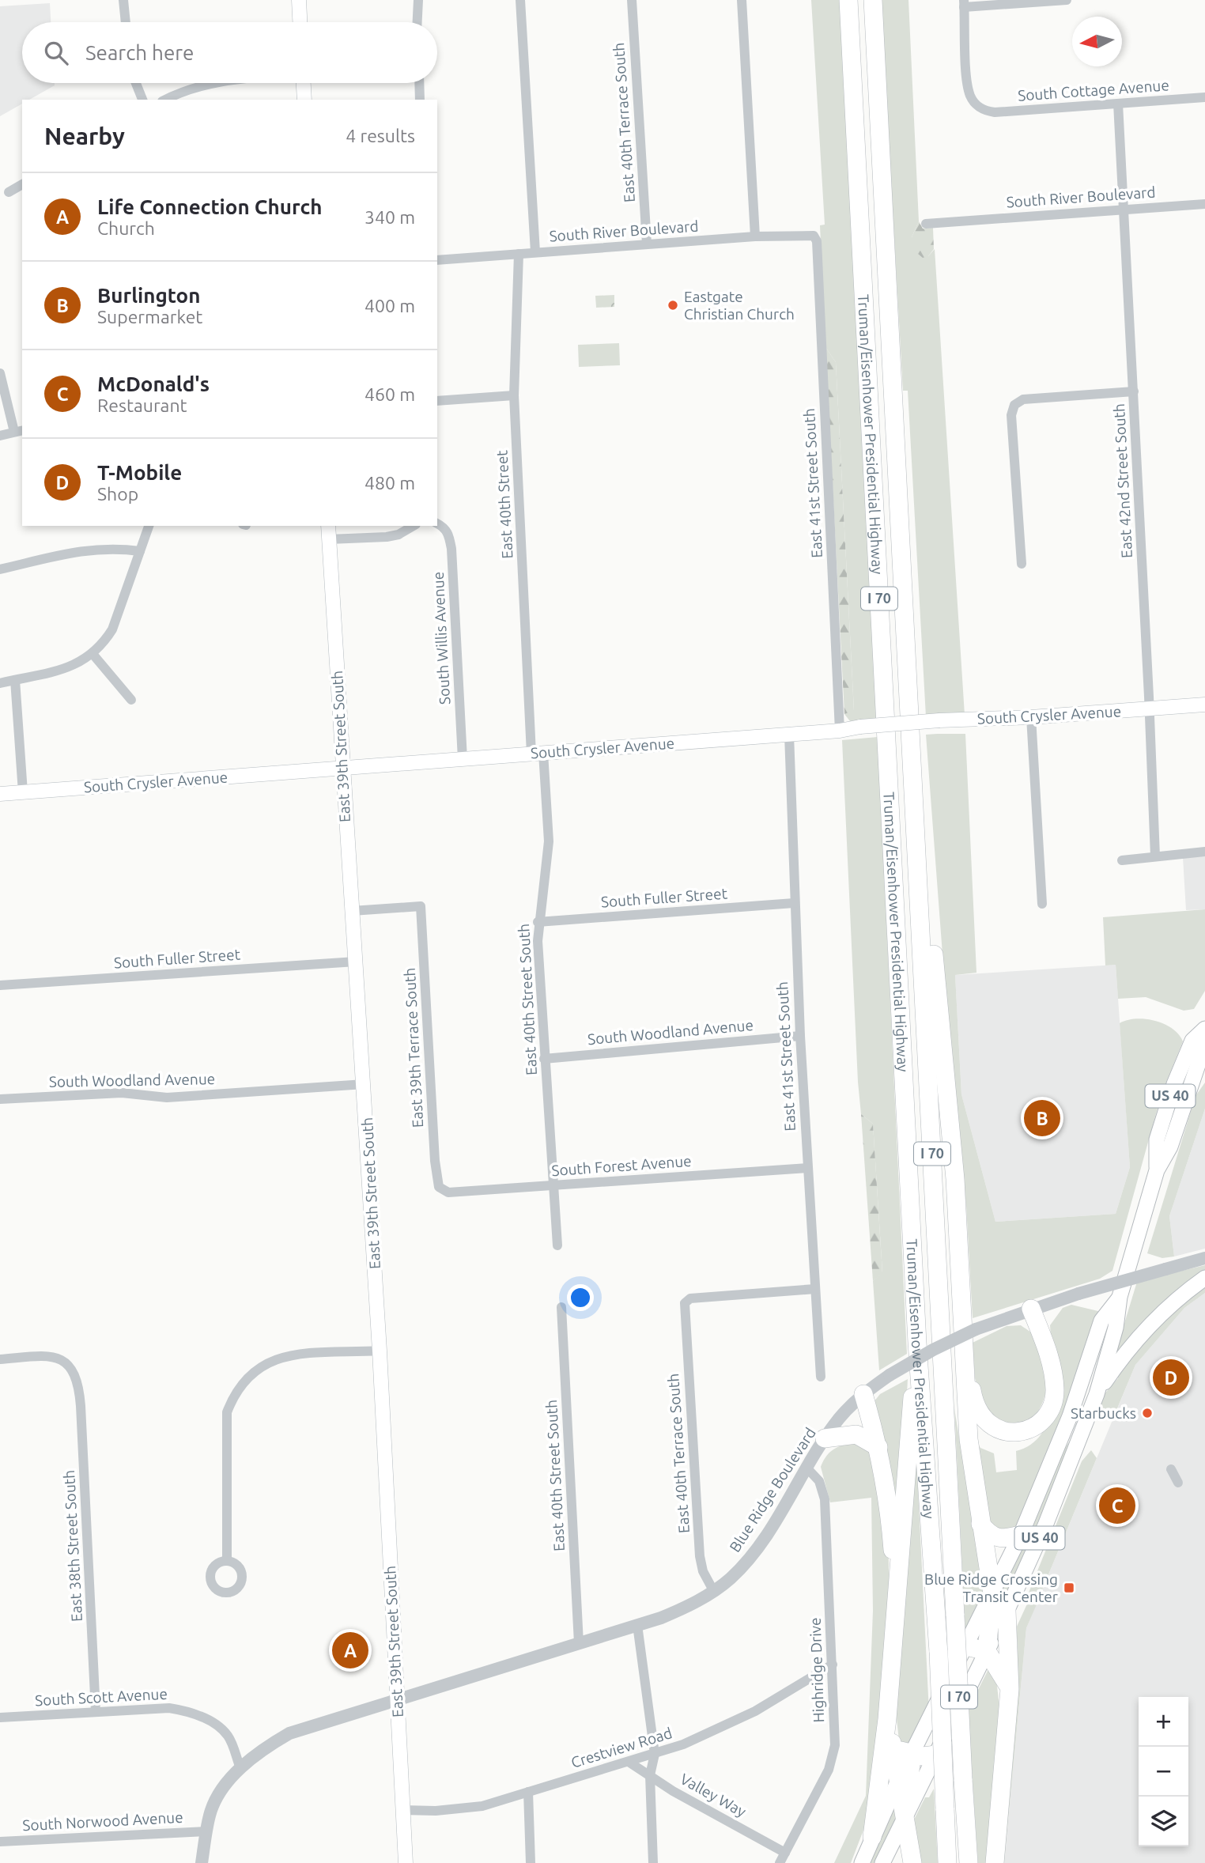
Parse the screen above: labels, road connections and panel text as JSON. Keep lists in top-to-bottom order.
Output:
{
  "streets": {
    "highway": ["Truman/Eisenhower Presidential Highway", "I 70"],
    "main road": ["South Crysler Avenue", "East 39th Street South", "US 40"],
    "street": [
      "South Cottage Avenue",
      "East 40th Terrace South",
      "South River Boulevard",
      "East 42nd Street South",
      "East 41st Street South",
      "East 40th Street",
      "South Willis Avenue",
      "South Fuller Street",
      "East 40th Street South",
      "South Woodland Avenue",
      "East 39th Terrace South",
      "South Forest Avenue",
      "Blue Ridge Boulevard",
      "East 38th Street South",
      "Highridge Drive",
      "South Scott Avenue",
      "Crestview Road",
      "Valley Way",
      "South Norwood Avenue"
    ]
  },
  "crossings": [
    ["South Cottage Avenue", "East 42nd Street South"],
    ["East 40th Terrace South", "South River Boulevard"],
    ["East 40th Terrace South", "East 41st Street South"],
    ["East 40th Terrace South", "Blue Ridge Boulevard"],
    ["South River Boulevard", "East 42nd Street South"],
    ["South River Boulevard", "East 41st Street South"],
    ["South River Boulevard", "East 40th Street"],
    ["East 42nd Street South", "South Crysler Avenue"],
    ["East 41st Street South", "South Crysler Avenue"],
    ["East 41st Street South", "South Fuller Street"],
    ["East 41st Street South", "South Woodland Avenue"],
    ["East 41st Street South", "South Forest Avenue"],
    ["East 40th Street", "South Crysler Avenue"],
    ["East 40th Street", "East 40th Street South"],
    ["South Willis Avenue", "South Crysler Avenue"],
    ["South Crysler Avenue", "East 39th Street South"],
    ["South Crysler Avenue", "East 40th Street South"],
    ["East 39th Street South", "South Fuller Street"],
    ["East 39th Street South", "South Woodland Avenue"],
    ["East 39th Street South", "East 39th Terrace South"],
    ["East 39th Street South", "Blue Ridge Boulevard"],
    ["East 39th Street South", "Crestview Road"],
    ["South Fuller Street", "East 40th Street South"],
    ["East 40th Street South", "South Woodland Avenue"],
    ["East 40th Street South", "South Forest Avenue"],
    ["East 40th Street South", "Blue Ridge Boulevard"],
    ["East 39th Terrace South", "South Forest Avenue"],
    ["Blue Ridge Boulevard", "Highridge Drive"],
    ["Blue Ridge Boulevard", "South Scott Avenue"],
    ["Blue Ridge Boulevard", "South Norwood Avenue"],
    ["East 38th Street South", "South Scott Avenue"],
    ["Highridge Drive", "Crestview Road"],
    ["Highridge Drive", "Valley Way"],
    ["Crestview Road", "Valley Way"]
  ],
  "places": {
    "other": ["Eastgate Christian Church", "Starbucks"],
    "transit": ["Blue Ridge Crossing Transit Center"]
  },
  "north": "left",
  "page": {
    "search": "Search here",
    "heading": ["Nearby", "4 results"],
    "list": [
      {
        "mark": "A",
        "name": "Life Connection Church",
        "note": "Church",
        "value": "340 m"
      },
      {
        "mark": "B",
        "name": "Burlington",
        "note": "Supermarket",
        "value": "400 m"
      },
      {
        "mark": "C",
        "name": "McDonald's",
        "note": "Restaurant",
        "value": "460 m"
      },
      {
        "mark": "D",
        "name": "T-Mobile",
        "note": "Shop",
        "value": "480 m"
      }
    ],
    "pins": [
      "B",
      "D",
      "C",
      "A"
    ],
    "map_buttons": ["+", "−"]
  }
}
